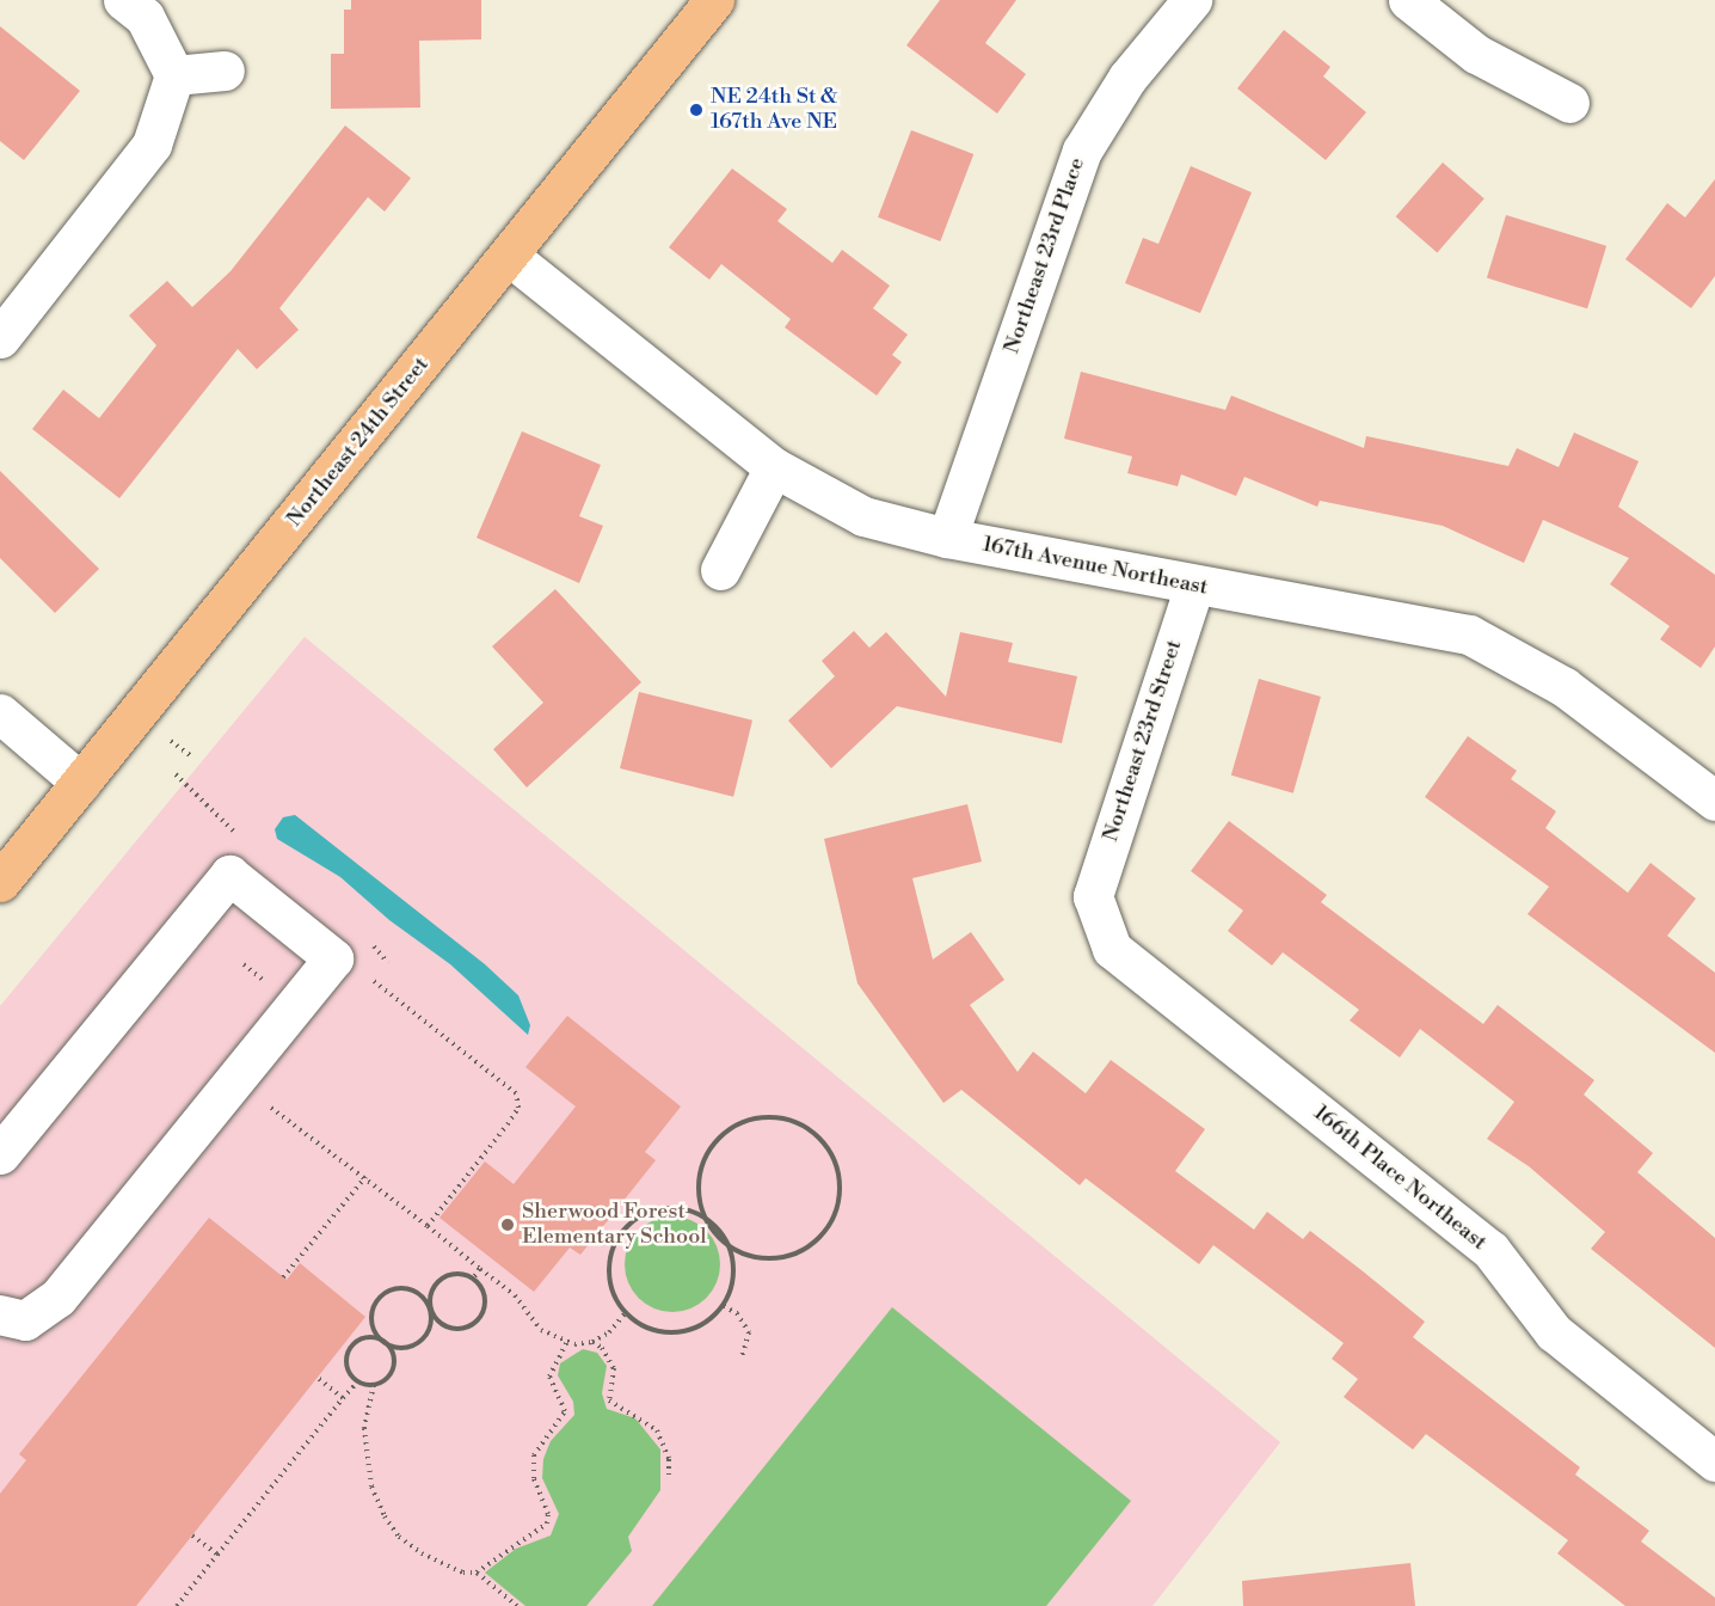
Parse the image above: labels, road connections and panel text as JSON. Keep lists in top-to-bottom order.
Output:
{
  "streets": {
    "main road": ["Northeast 24th Street"],
    "street": [
      "Northeast 23rd Place",
      "167th Avenue Northeast",
      "Northeast 23rd Street",
      "166th Place Northeast"
    ]
  },
  "crossings": [
    ["Northeast 23rd Place", "167th Avenue Northeast"],
    ["Northeast 24th Street", "167th Avenue Northeast"],
    ["167th Avenue Northeast", "Northeast 23rd Street"],
    ["Northeast 23rd Street", "166th Place Northeast"]
  ],
  "places": ["NE 24th St & 167th Ave NE", "Sherwood Forest Elementary School"]
}
